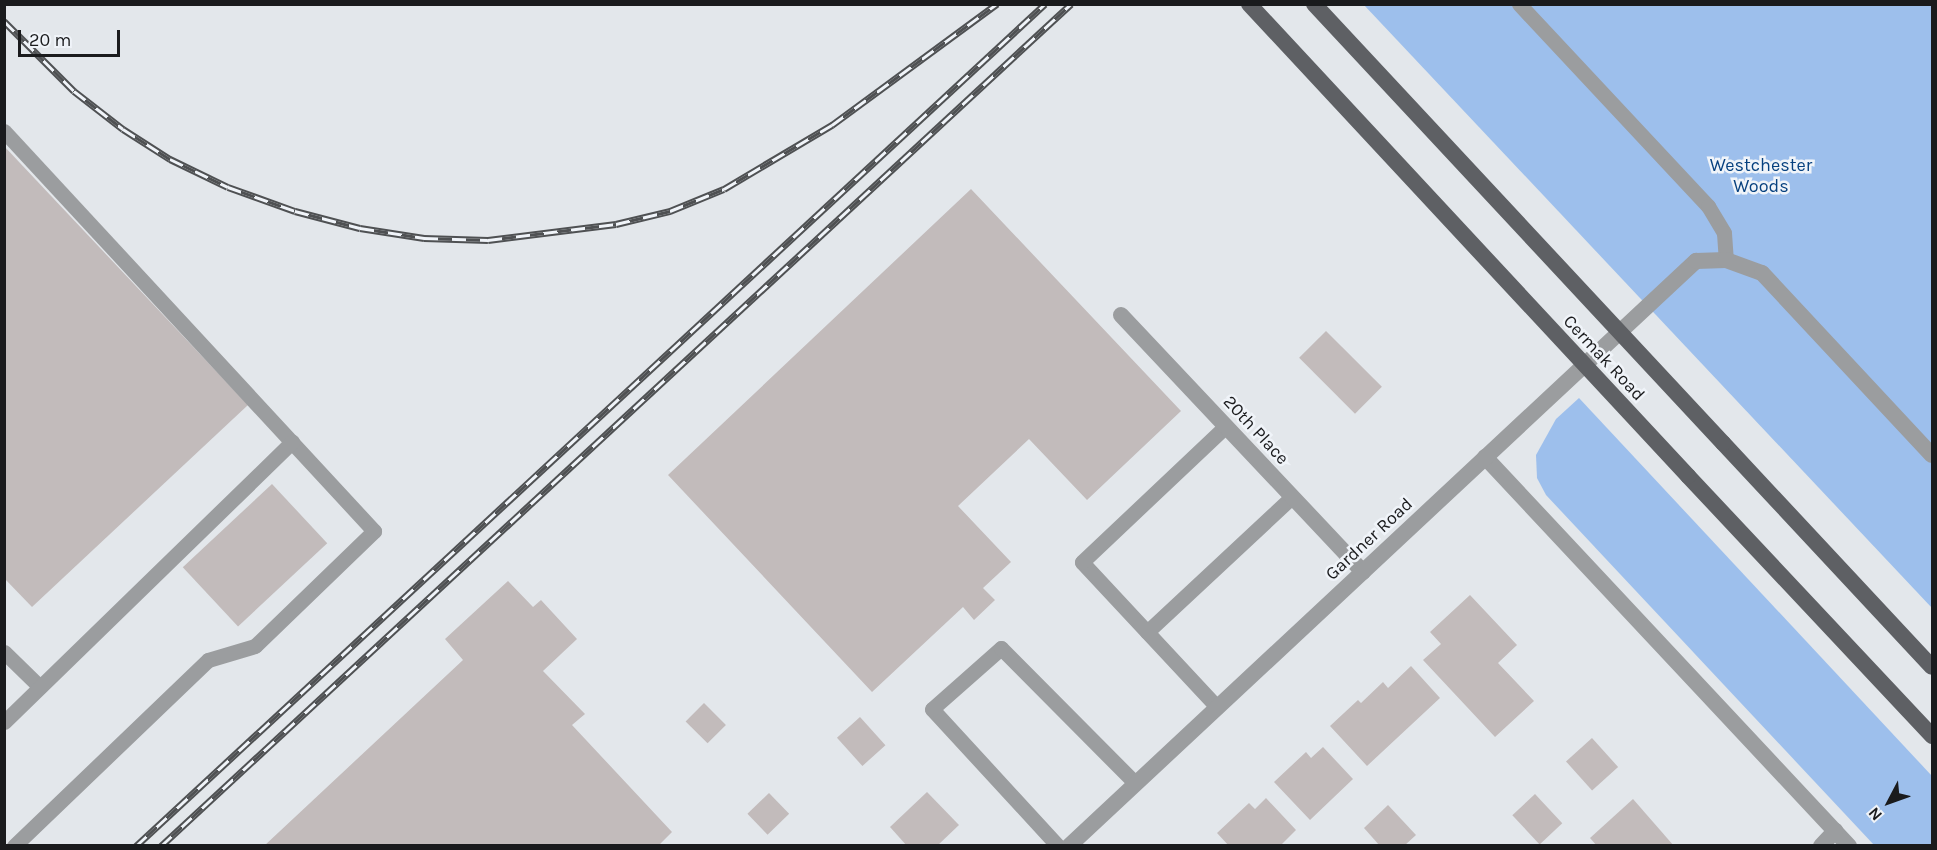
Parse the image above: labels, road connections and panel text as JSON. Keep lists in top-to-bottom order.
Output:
{
  "streets": {
    "main road": ["Cermak Road"],
    "street": ["20th Place", "Gardner Road"]
  },
  "crossings": [
    ["20th Place", "Gardner Road"]
  ],
  "parks": ["Westchester Woods"],
  "scale_bar": "20 m",
  "north": "bottom left"
}
